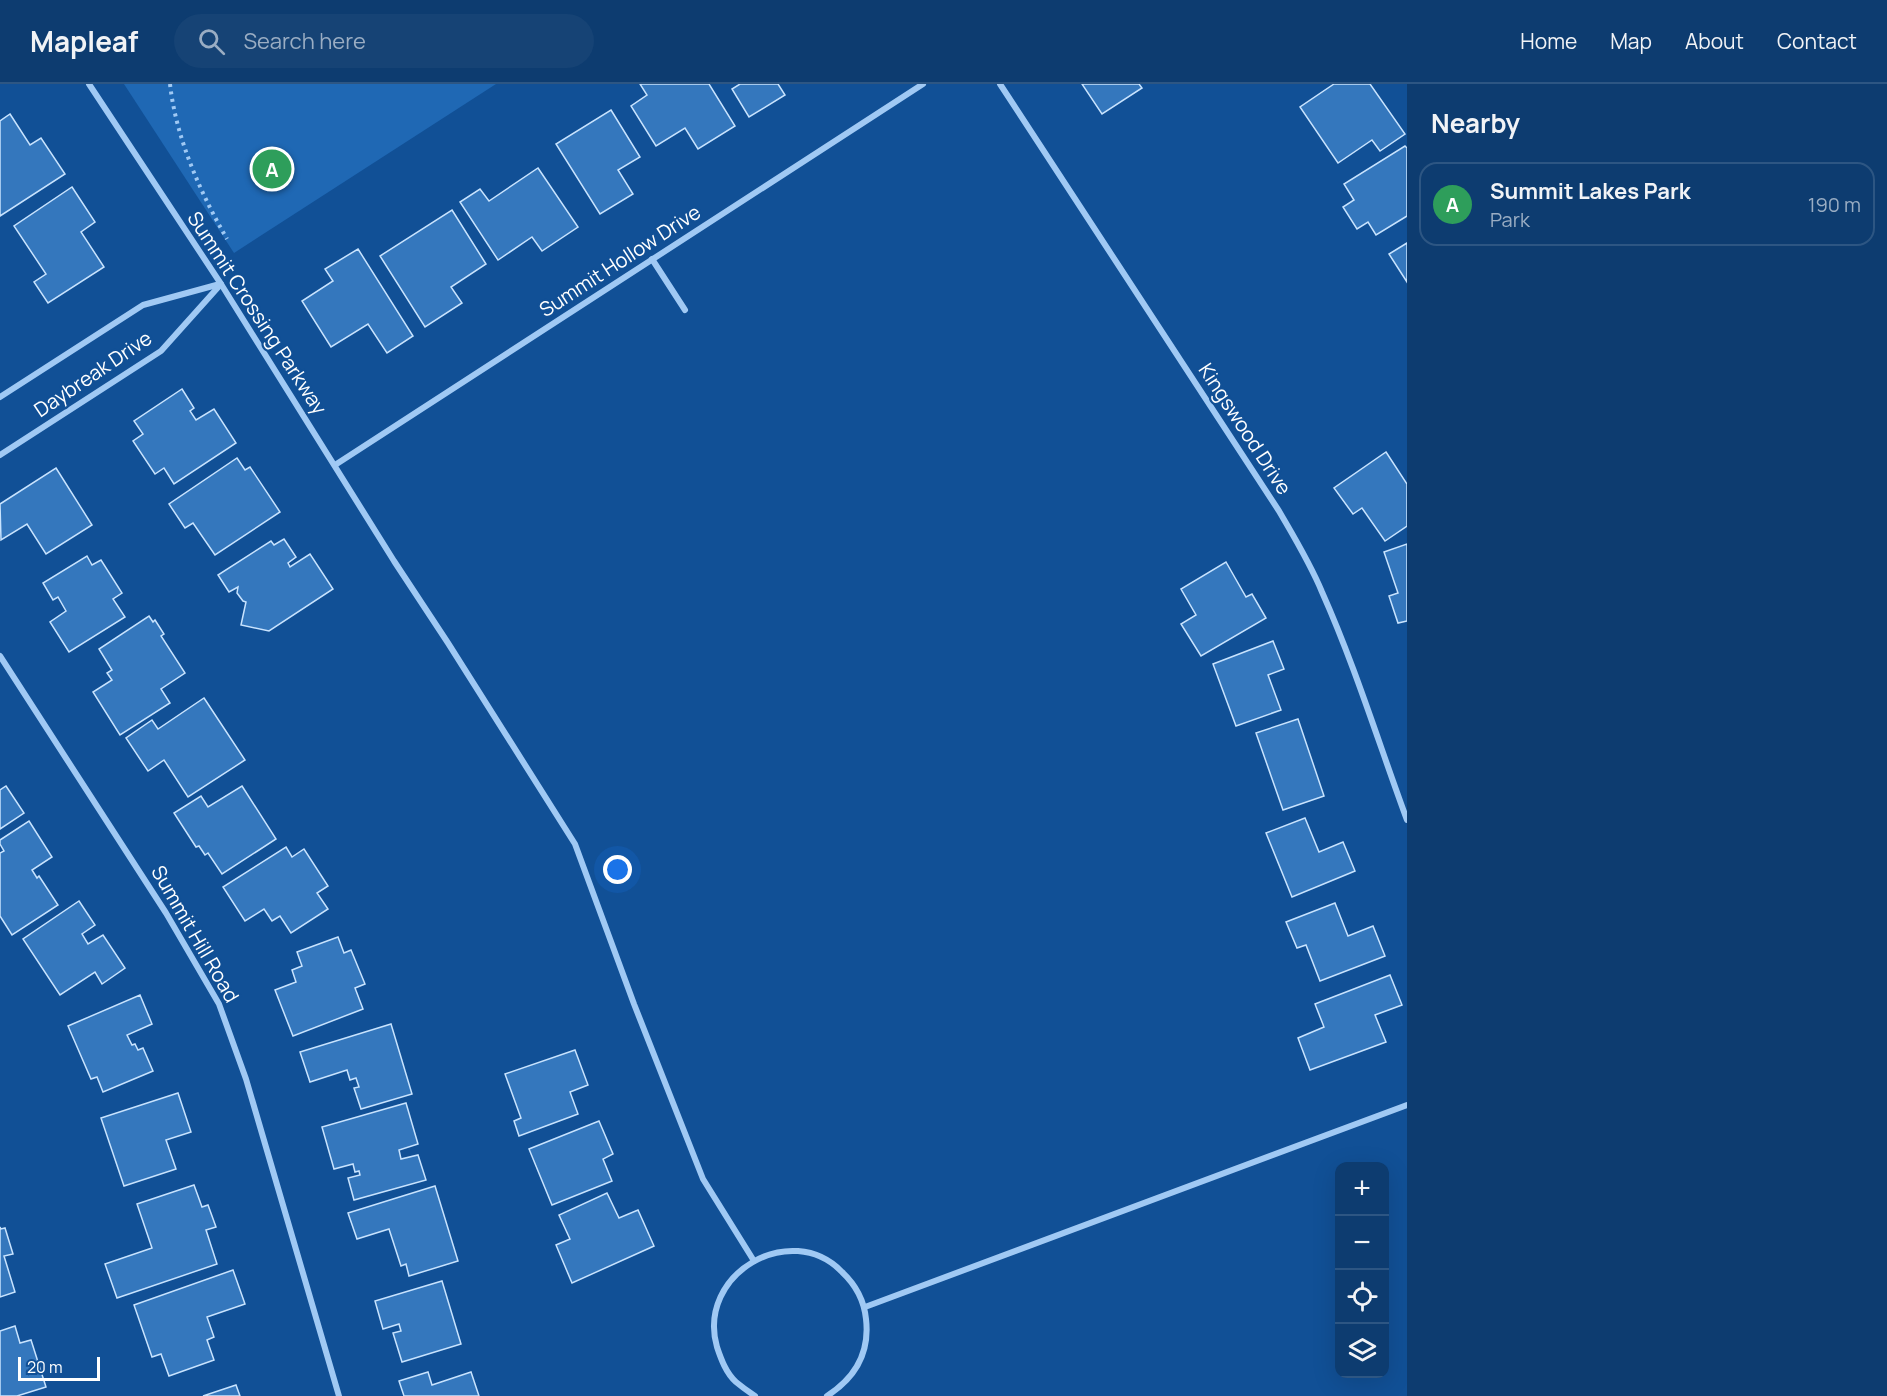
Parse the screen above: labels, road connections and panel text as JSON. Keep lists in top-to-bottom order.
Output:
{
  "streets": {
    "street": [
      "Summit Hollow Drive",
      "Summit Crossing Parkway",
      "Daybreak Drive",
      "Kingswood Drive",
      "Summit Hill Road"
    ]
  },
  "crossings": [
    ["Summit Hollow Drive", "Summit Crossing Parkway"],
    ["Summit Crossing Parkway", "Daybreak Drive"]
  ],
  "scale_bar": "20 m",
  "page": {
    "header": "Mapleaf",
    "search": "Search here",
    "nav": [
      "Home",
      "Map",
      "About",
      "Contact"
    ],
    "heading": "Nearby",
    "pins": "A",
    "list": [
      {
        "mark": "A",
        "name": "Summit Lakes Park",
        "note": "Park",
        "value": "190 m"
      }
    ],
    "map_buttons": ["+", "−"],
    "scale": "20 m"
  }
}
